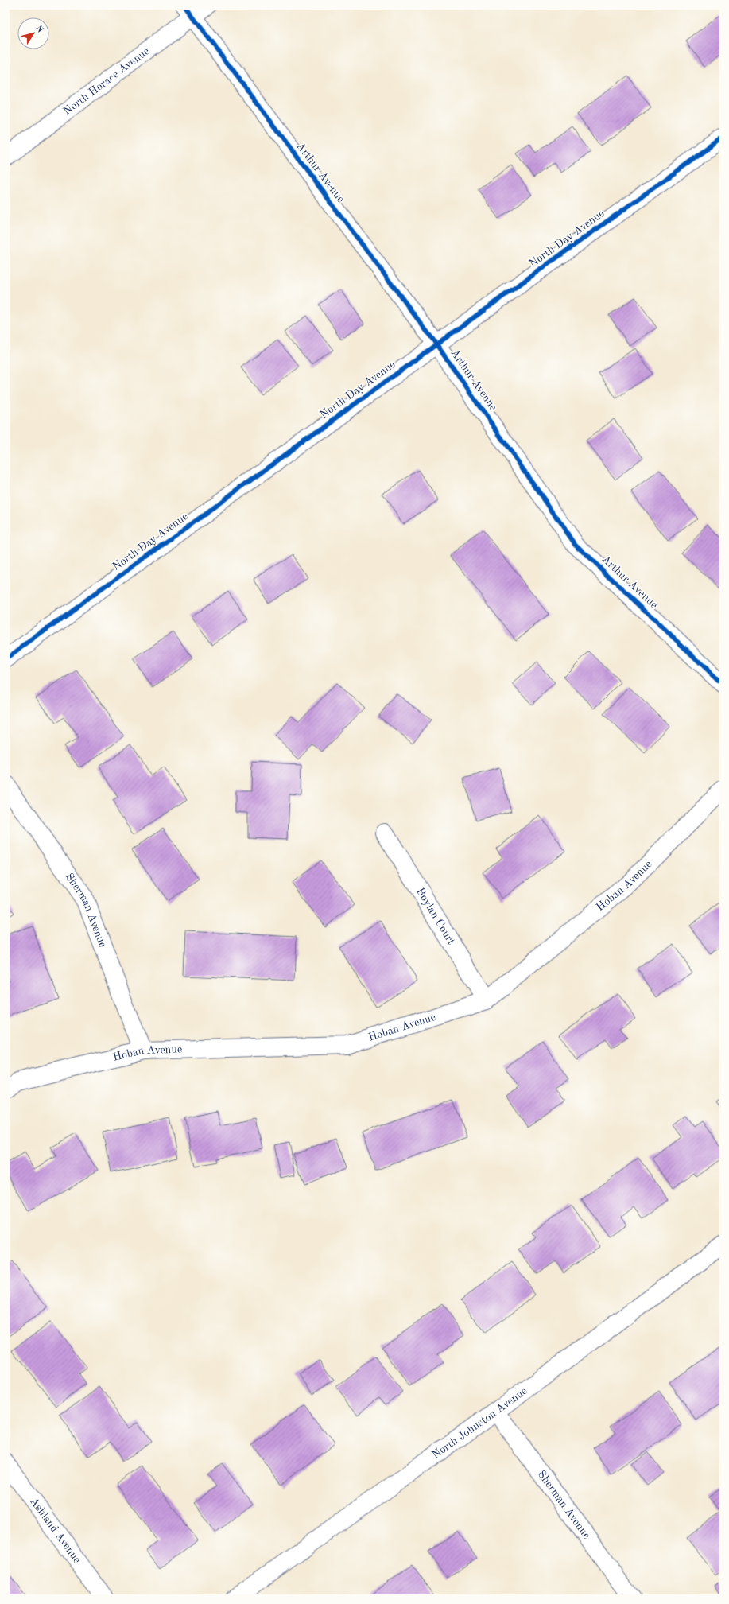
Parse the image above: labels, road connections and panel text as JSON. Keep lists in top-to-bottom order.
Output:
{
  "streets": {
    "street": [
      "North Horace Avenue",
      "Arthur Avenue",
      "North Day Avenue",
      "Hoban Avenue",
      "Sherman Avenue",
      "Boylan Court",
      "North Johnston Avenue",
      "Ashland Avenue"
    ]
  },
  "crossings": [
    ["North Horace Avenue", "Arthur Avenue"],
    ["Arthur Avenue", "North Day Avenue"],
    ["Hoban Avenue", "Sherman Avenue"],
    ["Hoban Avenue", "Boylan Court"],
    ["Sherman Avenue", "North Johnston Avenue"]
  ],
  "north": "top right"
}
